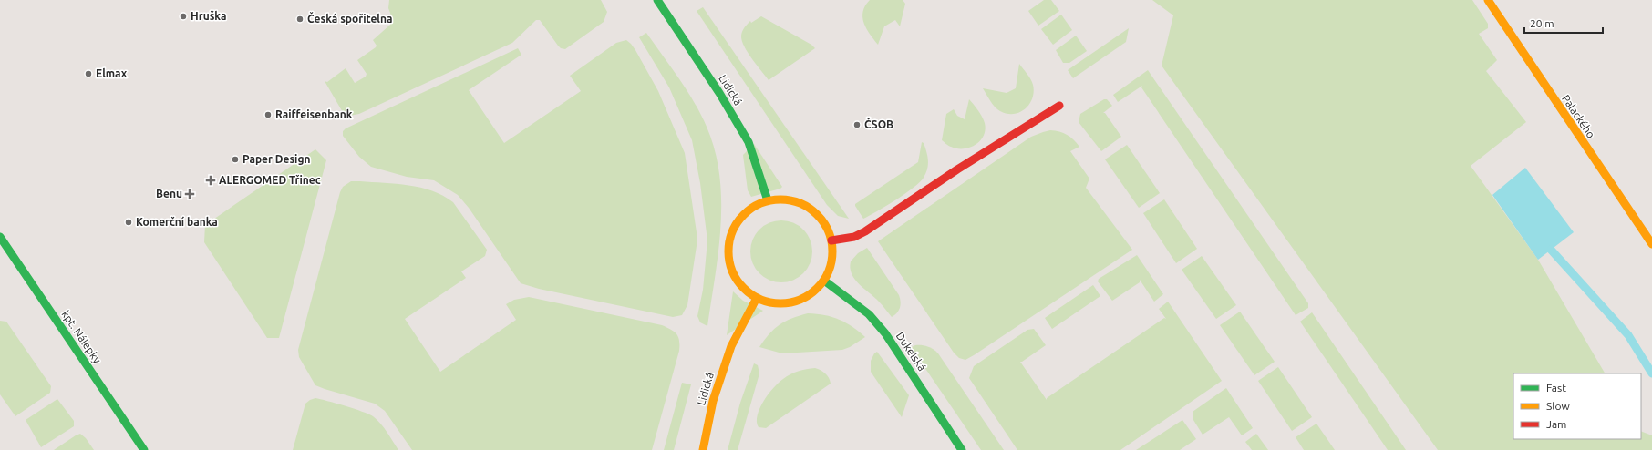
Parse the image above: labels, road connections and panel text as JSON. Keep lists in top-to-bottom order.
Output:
{
  "streets": {
    "street": [
      "Lidická",
      "Palackého",
      "kpt. Nálepky",
      "Dukelská"
    ]
  },
  "crossings": [
    ["Lidická", "Dukelská"]
  ],
  "places": {
    "other": [
      "Hruška",
      "Česká spořitelna",
      "Elmax",
      "Raiffeisenbank",
      "ČSOB",
      "Paper Design",
      "Komerční banka"
    ],
    "health": ["ALERGOMED Třinec", "Benu"]
  },
  "legend": ["Fast", "Slow", "Jam"],
  "scale_bar": "20 m"
}
